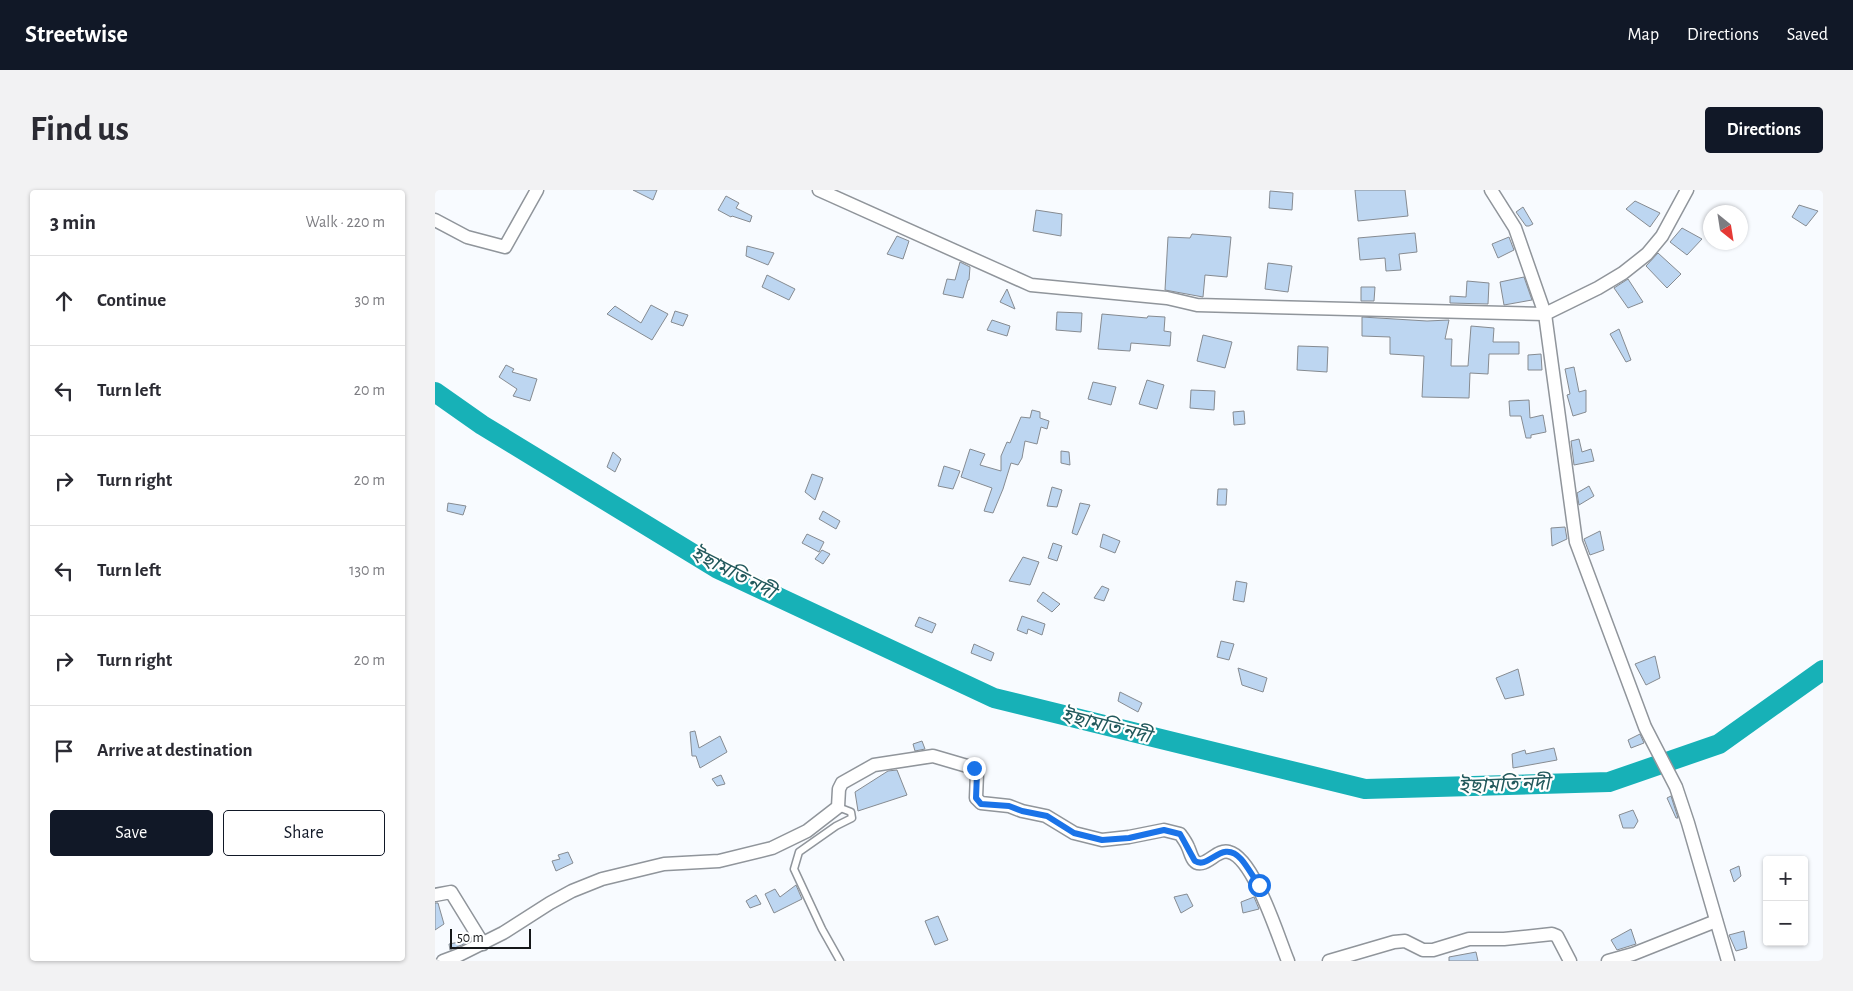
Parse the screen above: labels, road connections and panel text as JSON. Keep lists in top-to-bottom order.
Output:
{
  "water": ["ইছামতি নদী"],
  "scale_bar": "50 m",
  "north": "bottom right",
  "page": {
    "header": "Streetwise",
    "nav": ["Map", "Directions", "Saved"],
    "buttons": [
      "Directions",
      ["Save", "Share"]
    ],
    "title": "Find us",
    "heading": ["3 min", "Walk · 220 m"],
    "list": [
      ["Continue", "30 m"],
      ["Turn left", "20 m"],
      ["Turn right", "20 m"],
      ["Turn left", "130 m"],
      ["Turn right", "20 m"],
      "Arrive at destination"
    ],
    "map_buttons": ["+", "−"],
    "scale": "50 m"
  }
}
